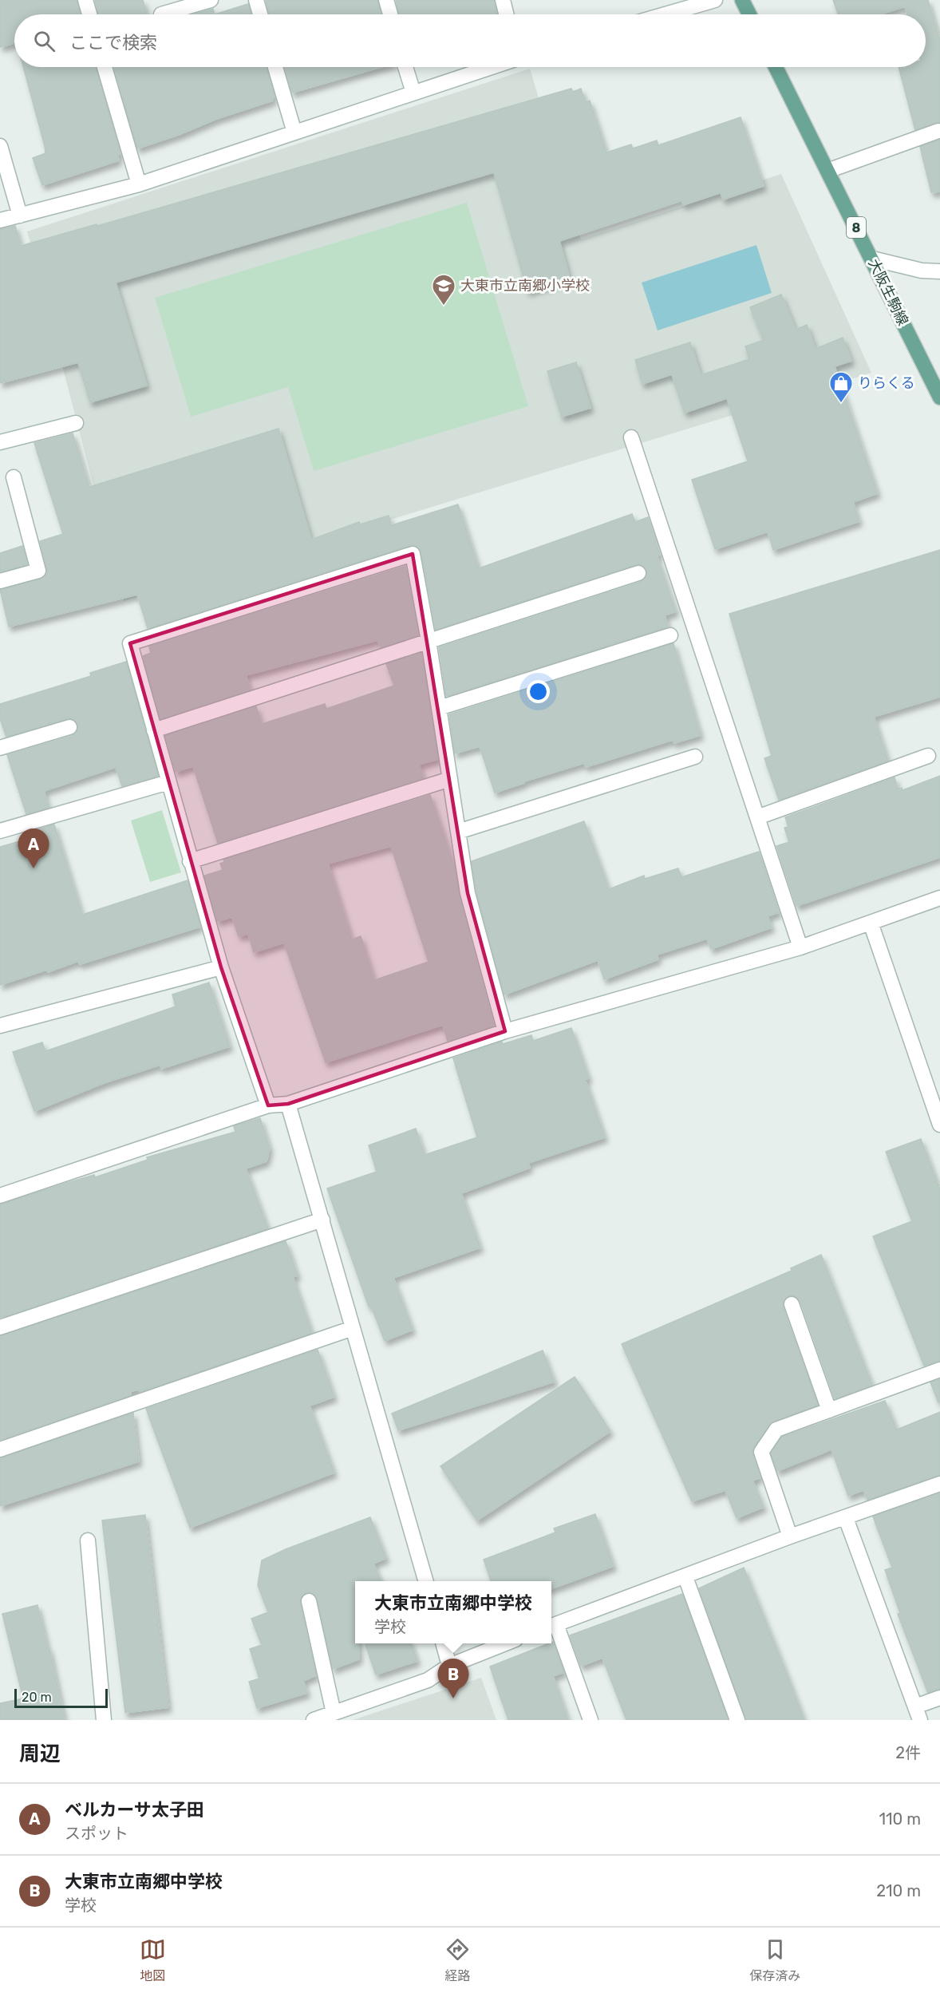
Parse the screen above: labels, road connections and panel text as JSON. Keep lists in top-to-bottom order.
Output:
{
  "streets": {
    "main road": ["8", "大阪生駒線"]
  },
  "places": {
    "school or university": ["大東市立南郷小学校"],
    "shop": ["りらくる"]
  },
  "scale_bar": "20 m",
  "page": {
    "search": "ここで検索",
    "pins": ["A", "B"],
    "popup": ["大東市立南郷中学校", "学校"],
    "scale": "20 m",
    "heading": ["周辺", "2件"],
    "list": [
      {
        "mark": "A",
        "name": "ベルカーサ太子田",
        "note": "スポット",
        "value": "110 m"
      },
      {
        "mark": "B",
        "name": "大東市立南郷中学校",
        "note": "学校",
        "value": "210 m"
      }
    ],
    "nav": ["地図", "経路", "保存済み"]
  }
}
